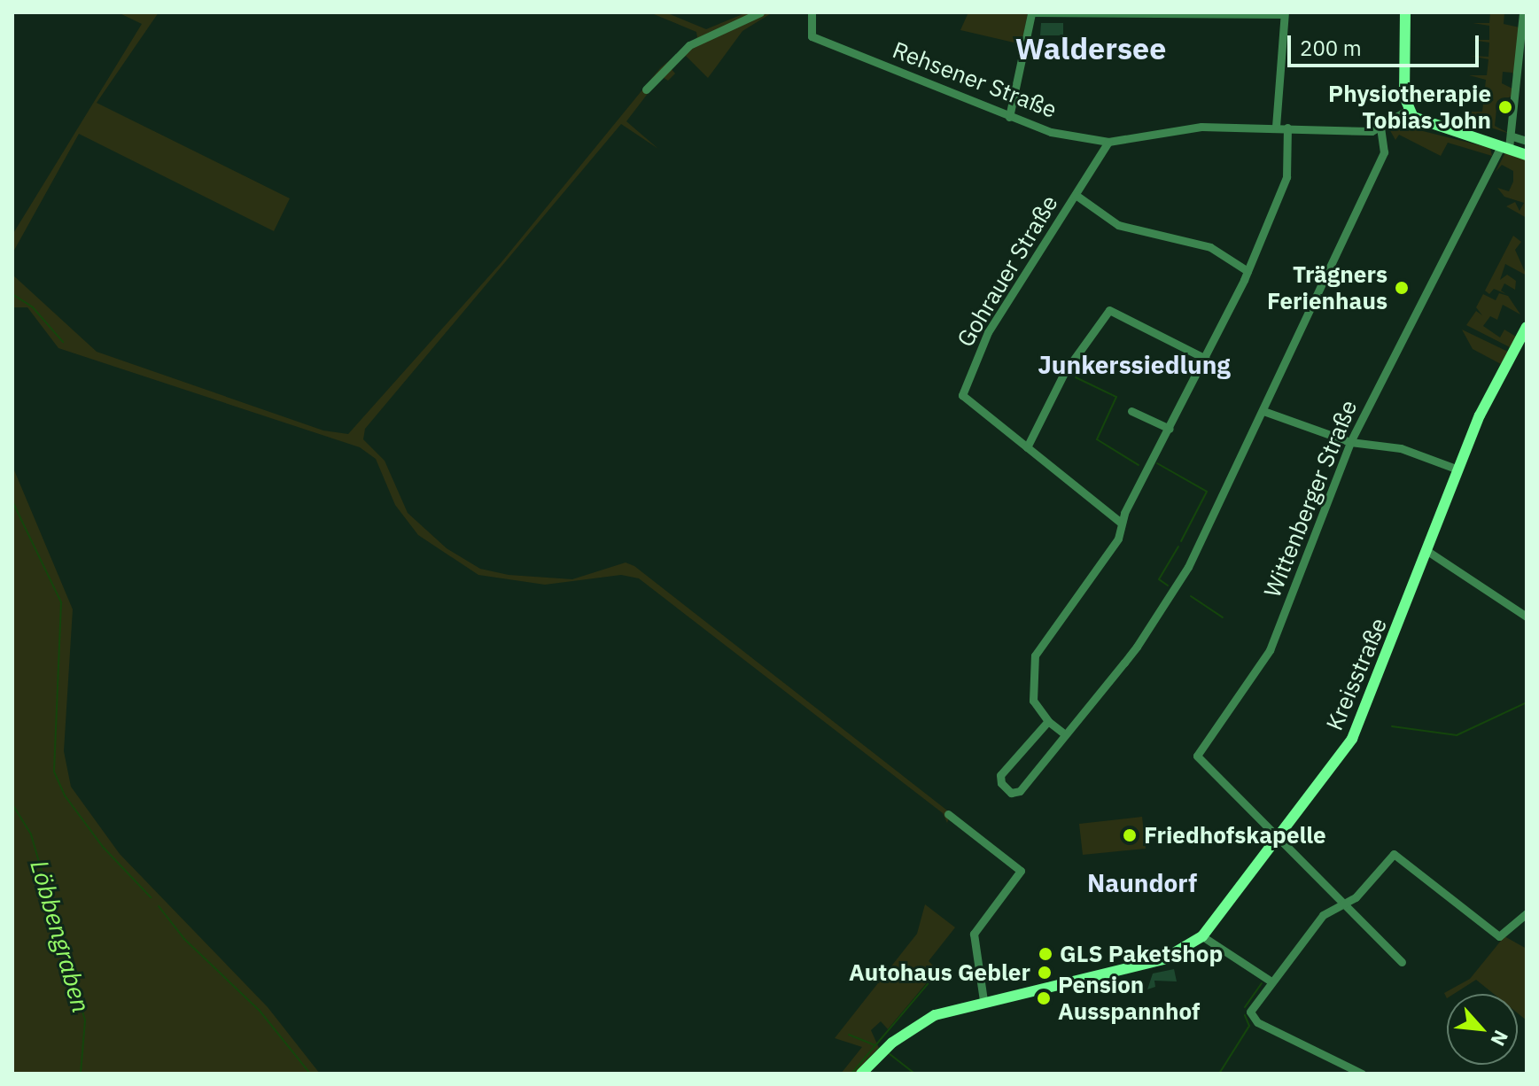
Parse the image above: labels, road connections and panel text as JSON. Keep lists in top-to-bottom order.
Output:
{
  "streets": {
    "main road": ["Kreisstraße"],
    "street": ["Rehsener Straße", "Gohrauer Straße", "Wittenberger Straße"]
  },
  "crossings": [
    ["Rehsener Straße", "Gohrauer Straße"],
    ["Wittenberger Straße", "Kreisstraße"]
  ],
  "districts": ["Waldersee", "Junkerssiedlung", "Naundorf"],
  "water": ["Löbbengraben"],
  "places": [
    "Physiotherapie Tobias John",
    "Trägners Ferienhaus",
    "Friedhofskapelle",
    "GLS Paketshop",
    "Autohaus Gebler",
    "Pension Ausspannhof"
  ],
  "scale_bar": "200 m",
  "north": "bottom right"
}
